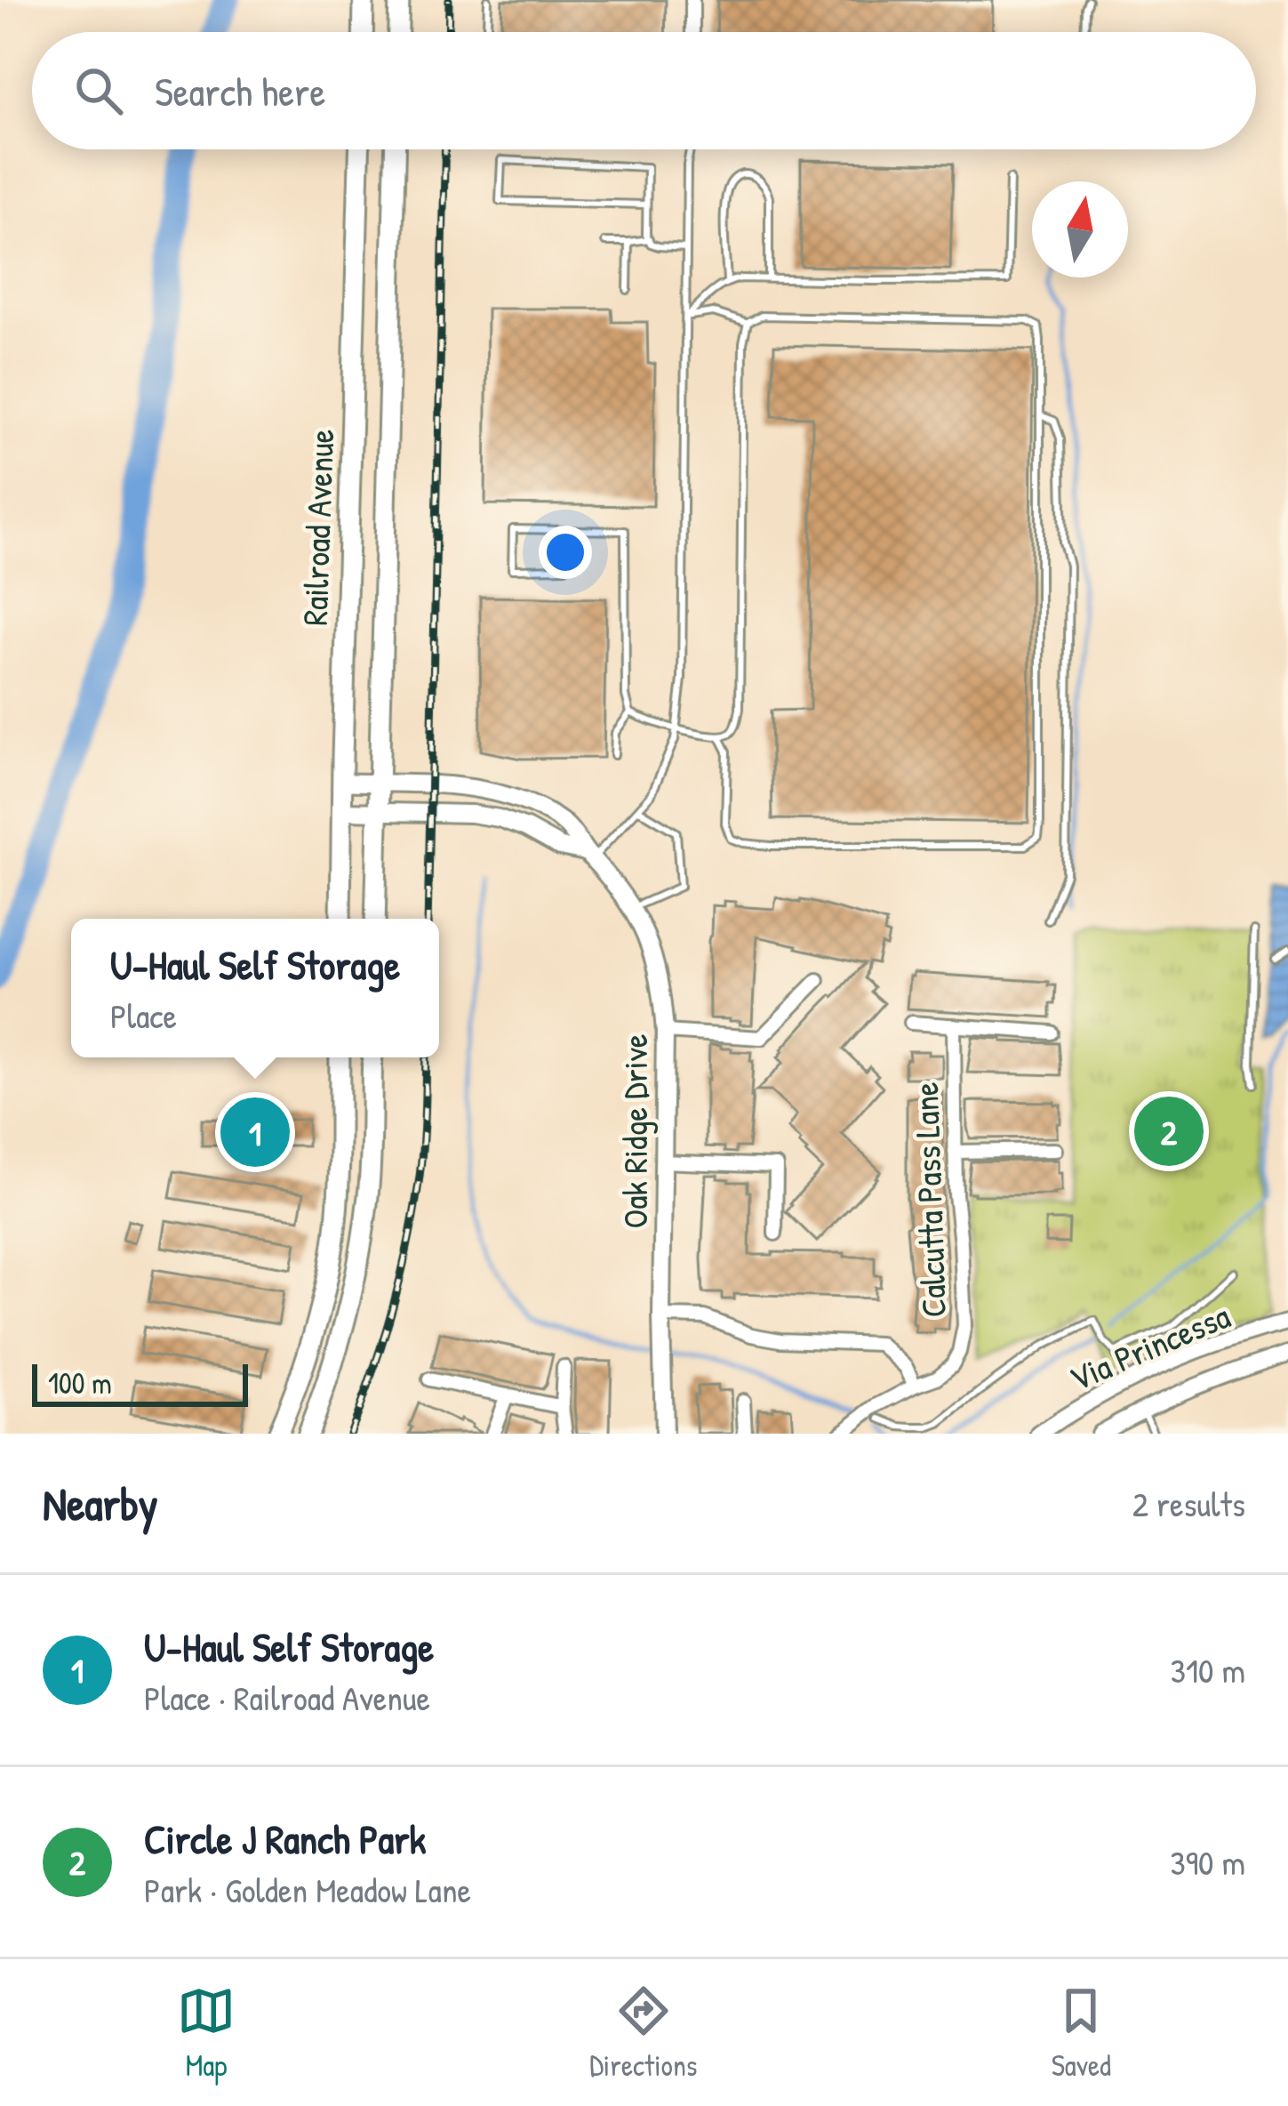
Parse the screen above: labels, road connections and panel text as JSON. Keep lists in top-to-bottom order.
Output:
{
  "streets": {
    "main road": ["Railroad Avenue", "Oak Ridge Drive"],
    "street": ["Calcutta Pass Lane", "Via Princessa"]
  },
  "crossings": [
    ["Railroad Avenue", "Oak Ridge Drive"]
  ],
  "scale_bar": "100 m",
  "north": "top",
  "page": {
    "search": "Search here",
    "popup": ["U-Haul Self Storage", "Place"],
    "pins": ["2", "1"],
    "scale": "100 m",
    "heading": ["Nearby", "2 results"],
    "list": [
      {
        "mark": "1",
        "name": "U-Haul Self Storage",
        "note": "Place · Railroad Avenue",
        "value": "310 m"
      },
      {
        "mark": "2",
        "name": "Circle J Ranch Park",
        "note": "Park · Golden Meadow Lane",
        "value": "390 m"
      }
    ],
    "nav": ["Map", "Directions", "Saved"]
  }
}
